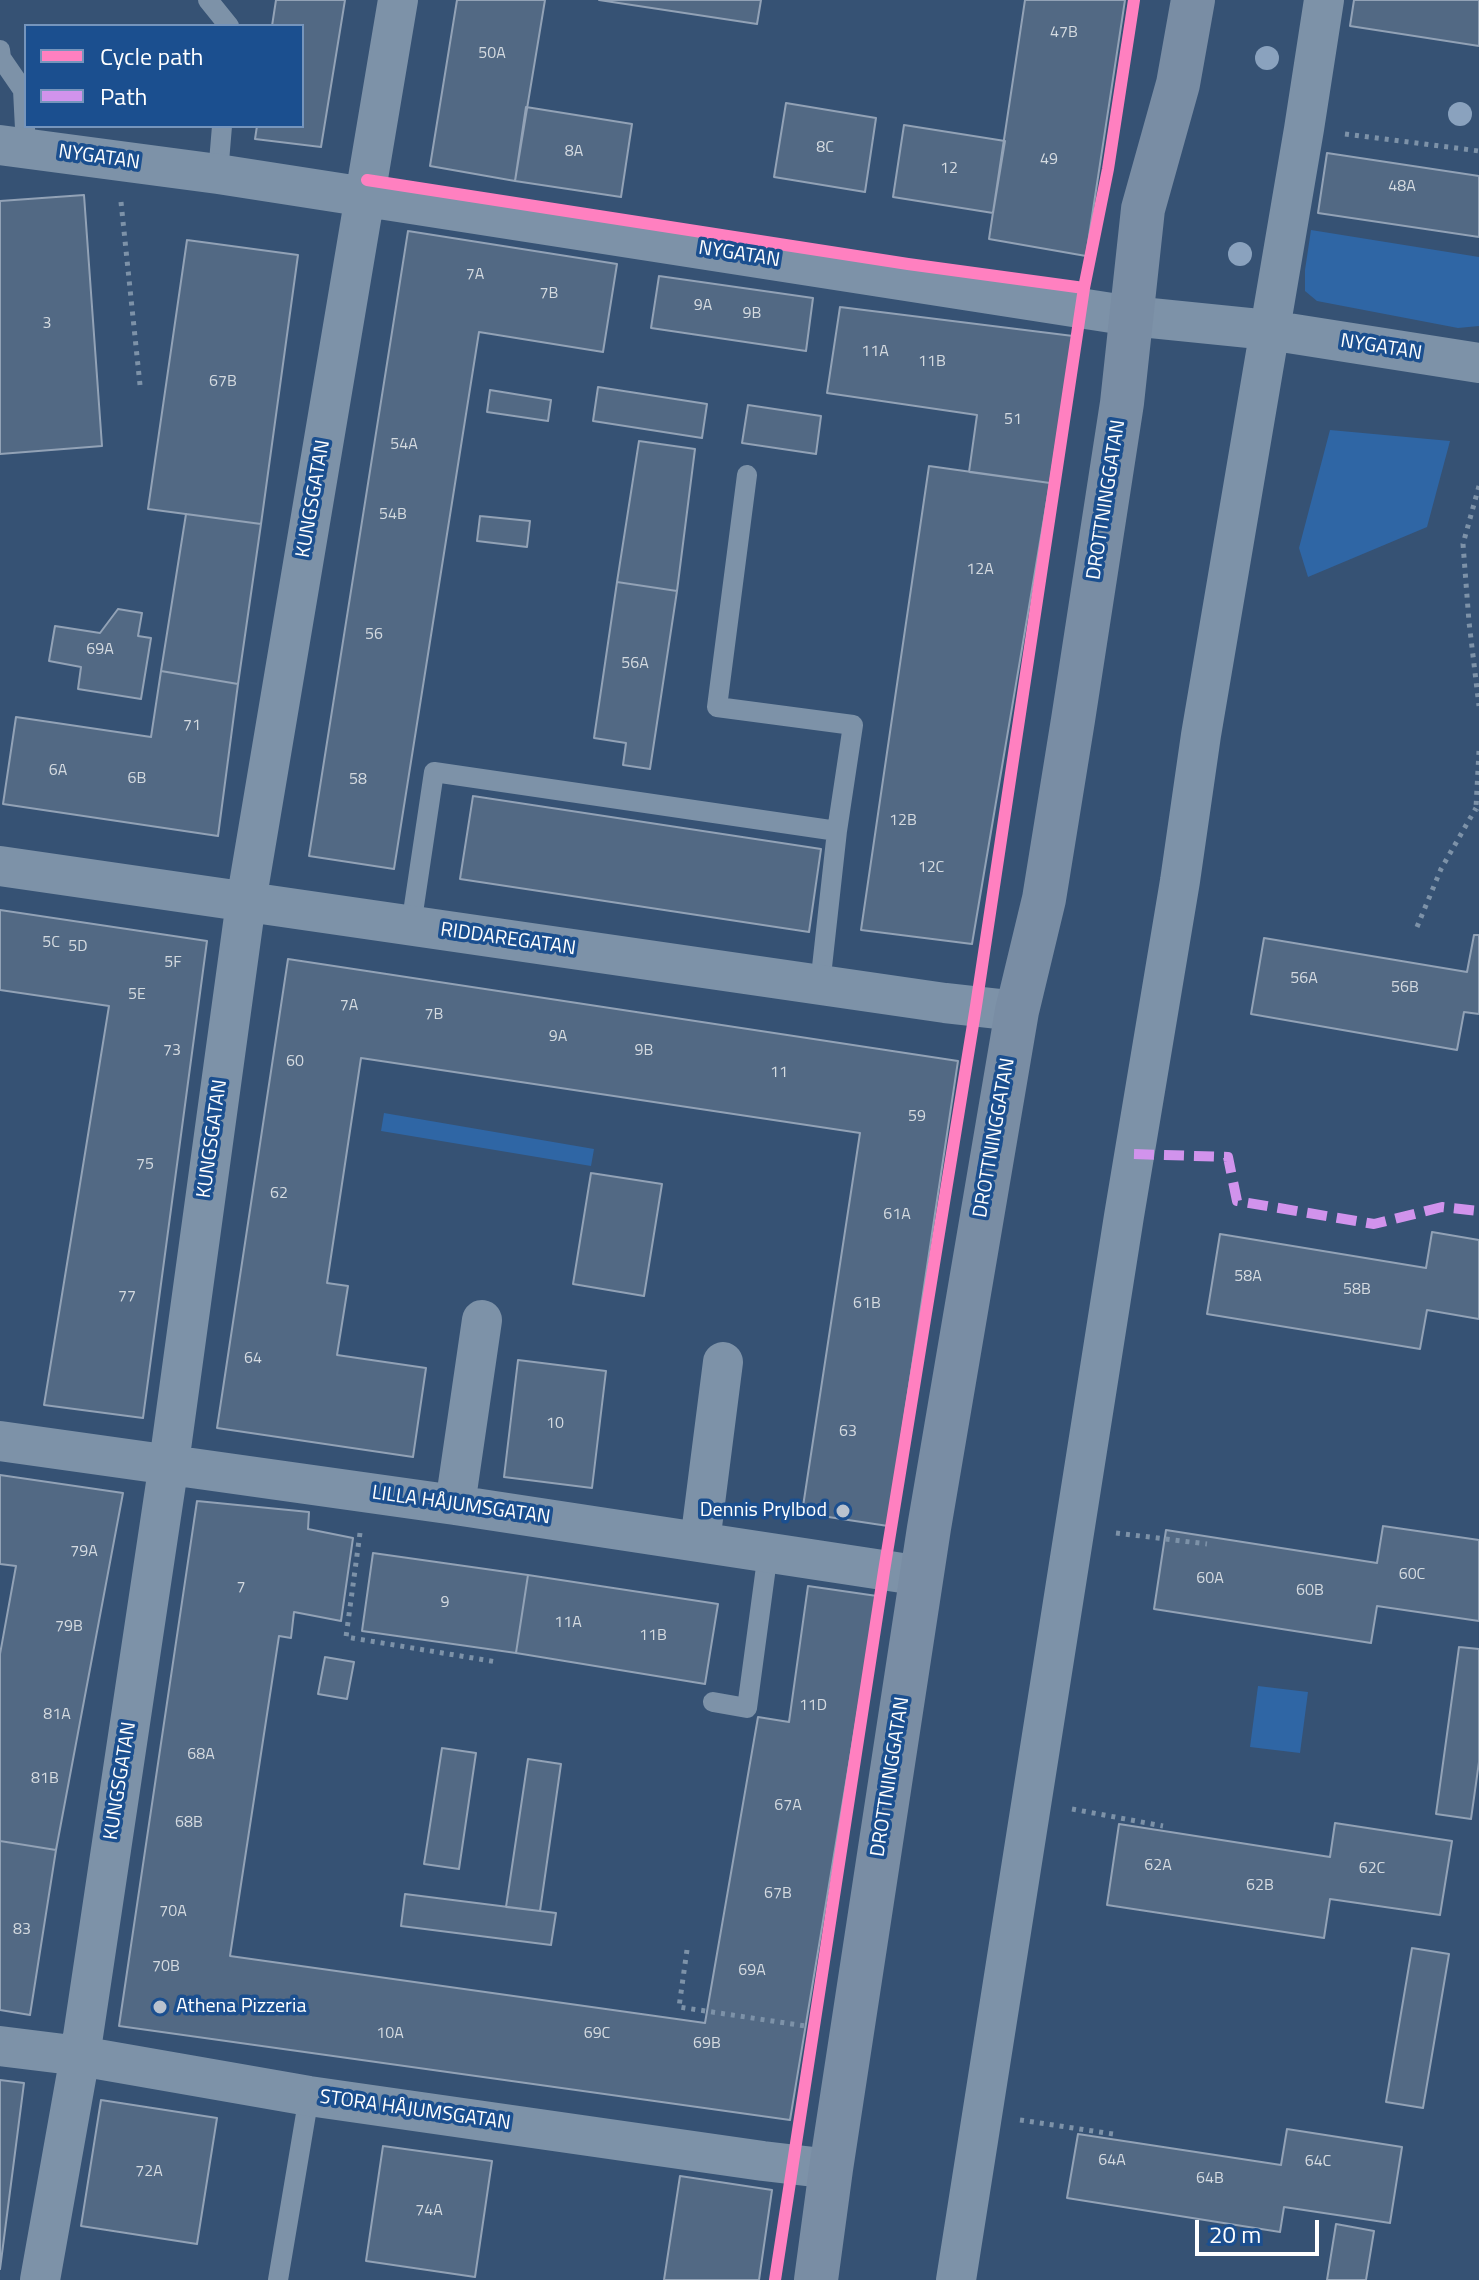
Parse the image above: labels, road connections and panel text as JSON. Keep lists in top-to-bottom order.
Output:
{
  "streets": {
    "street": [
      "NYGATAN",
      "KUNGSGATAN",
      "DROTTNINGGATAN",
      "RIDDAREGATAN",
      "LILLA HÅJUMSGATAN",
      "STORA HÅJUMSGATAN"
    ]
  },
  "crossings": [
    ["NYGATAN", "KUNGSGATAN"],
    ["NYGATAN", "DROTTNINGGATAN"],
    ["KUNGSGATAN", "RIDDAREGATAN"],
    ["KUNGSGATAN", "LILLA HÅJUMSGATAN"],
    ["KUNGSGATAN", "STORA HÅJUMSGATAN"],
    ["DROTTNINGGATAN", "RIDDAREGATAN"],
    ["DROTTNINGGATAN", "LILLA HÅJUMSGATAN"],
    ["DROTTNINGGATAN", "STORA HÅJUMSGATAN"]
  ],
  "places": ["Dennis Prylbod", "Athena Pizzeria"],
  "house_numbers": [
    "47B",
    "50A",
    "8C",
    "8A",
    "49",
    "12",
    "48A",
    "7A",
    "7B",
    "9A",
    "9B",
    "3",
    "11A",
    "11B",
    "67B",
    "51",
    "54A",
    "54B",
    "12A",
    "56",
    "69A",
    "56A",
    "71",
    "6A",
    "6B",
    "58",
    "12B",
    "12C",
    "5C",
    "5D",
    "5F",
    "56A",
    "56B",
    "5E",
    "7A",
    "7B",
    "9A",
    "73",
    "9B",
    "60",
    "11",
    "59",
    "75",
    "62",
    "61A",
    "58A",
    "58B",
    "77",
    "61B",
    "64",
    "10",
    "63",
    "79A",
    "60C",
    "60A",
    "7",
    "60B",
    "9",
    "11A",
    "79B",
    "11B",
    "11D",
    "81A",
    "68A",
    "81B",
    "67A",
    "68B",
    "62A",
    "62C",
    "62B",
    "67B",
    "70A",
    "83",
    "70B",
    "69A",
    "10A",
    "69C",
    "69B",
    "64A",
    "64C",
    "72A",
    "64B",
    "74A"
  ],
  "legend": ["Cycle path", "Path"],
  "scale_bar": "20 m"
}
